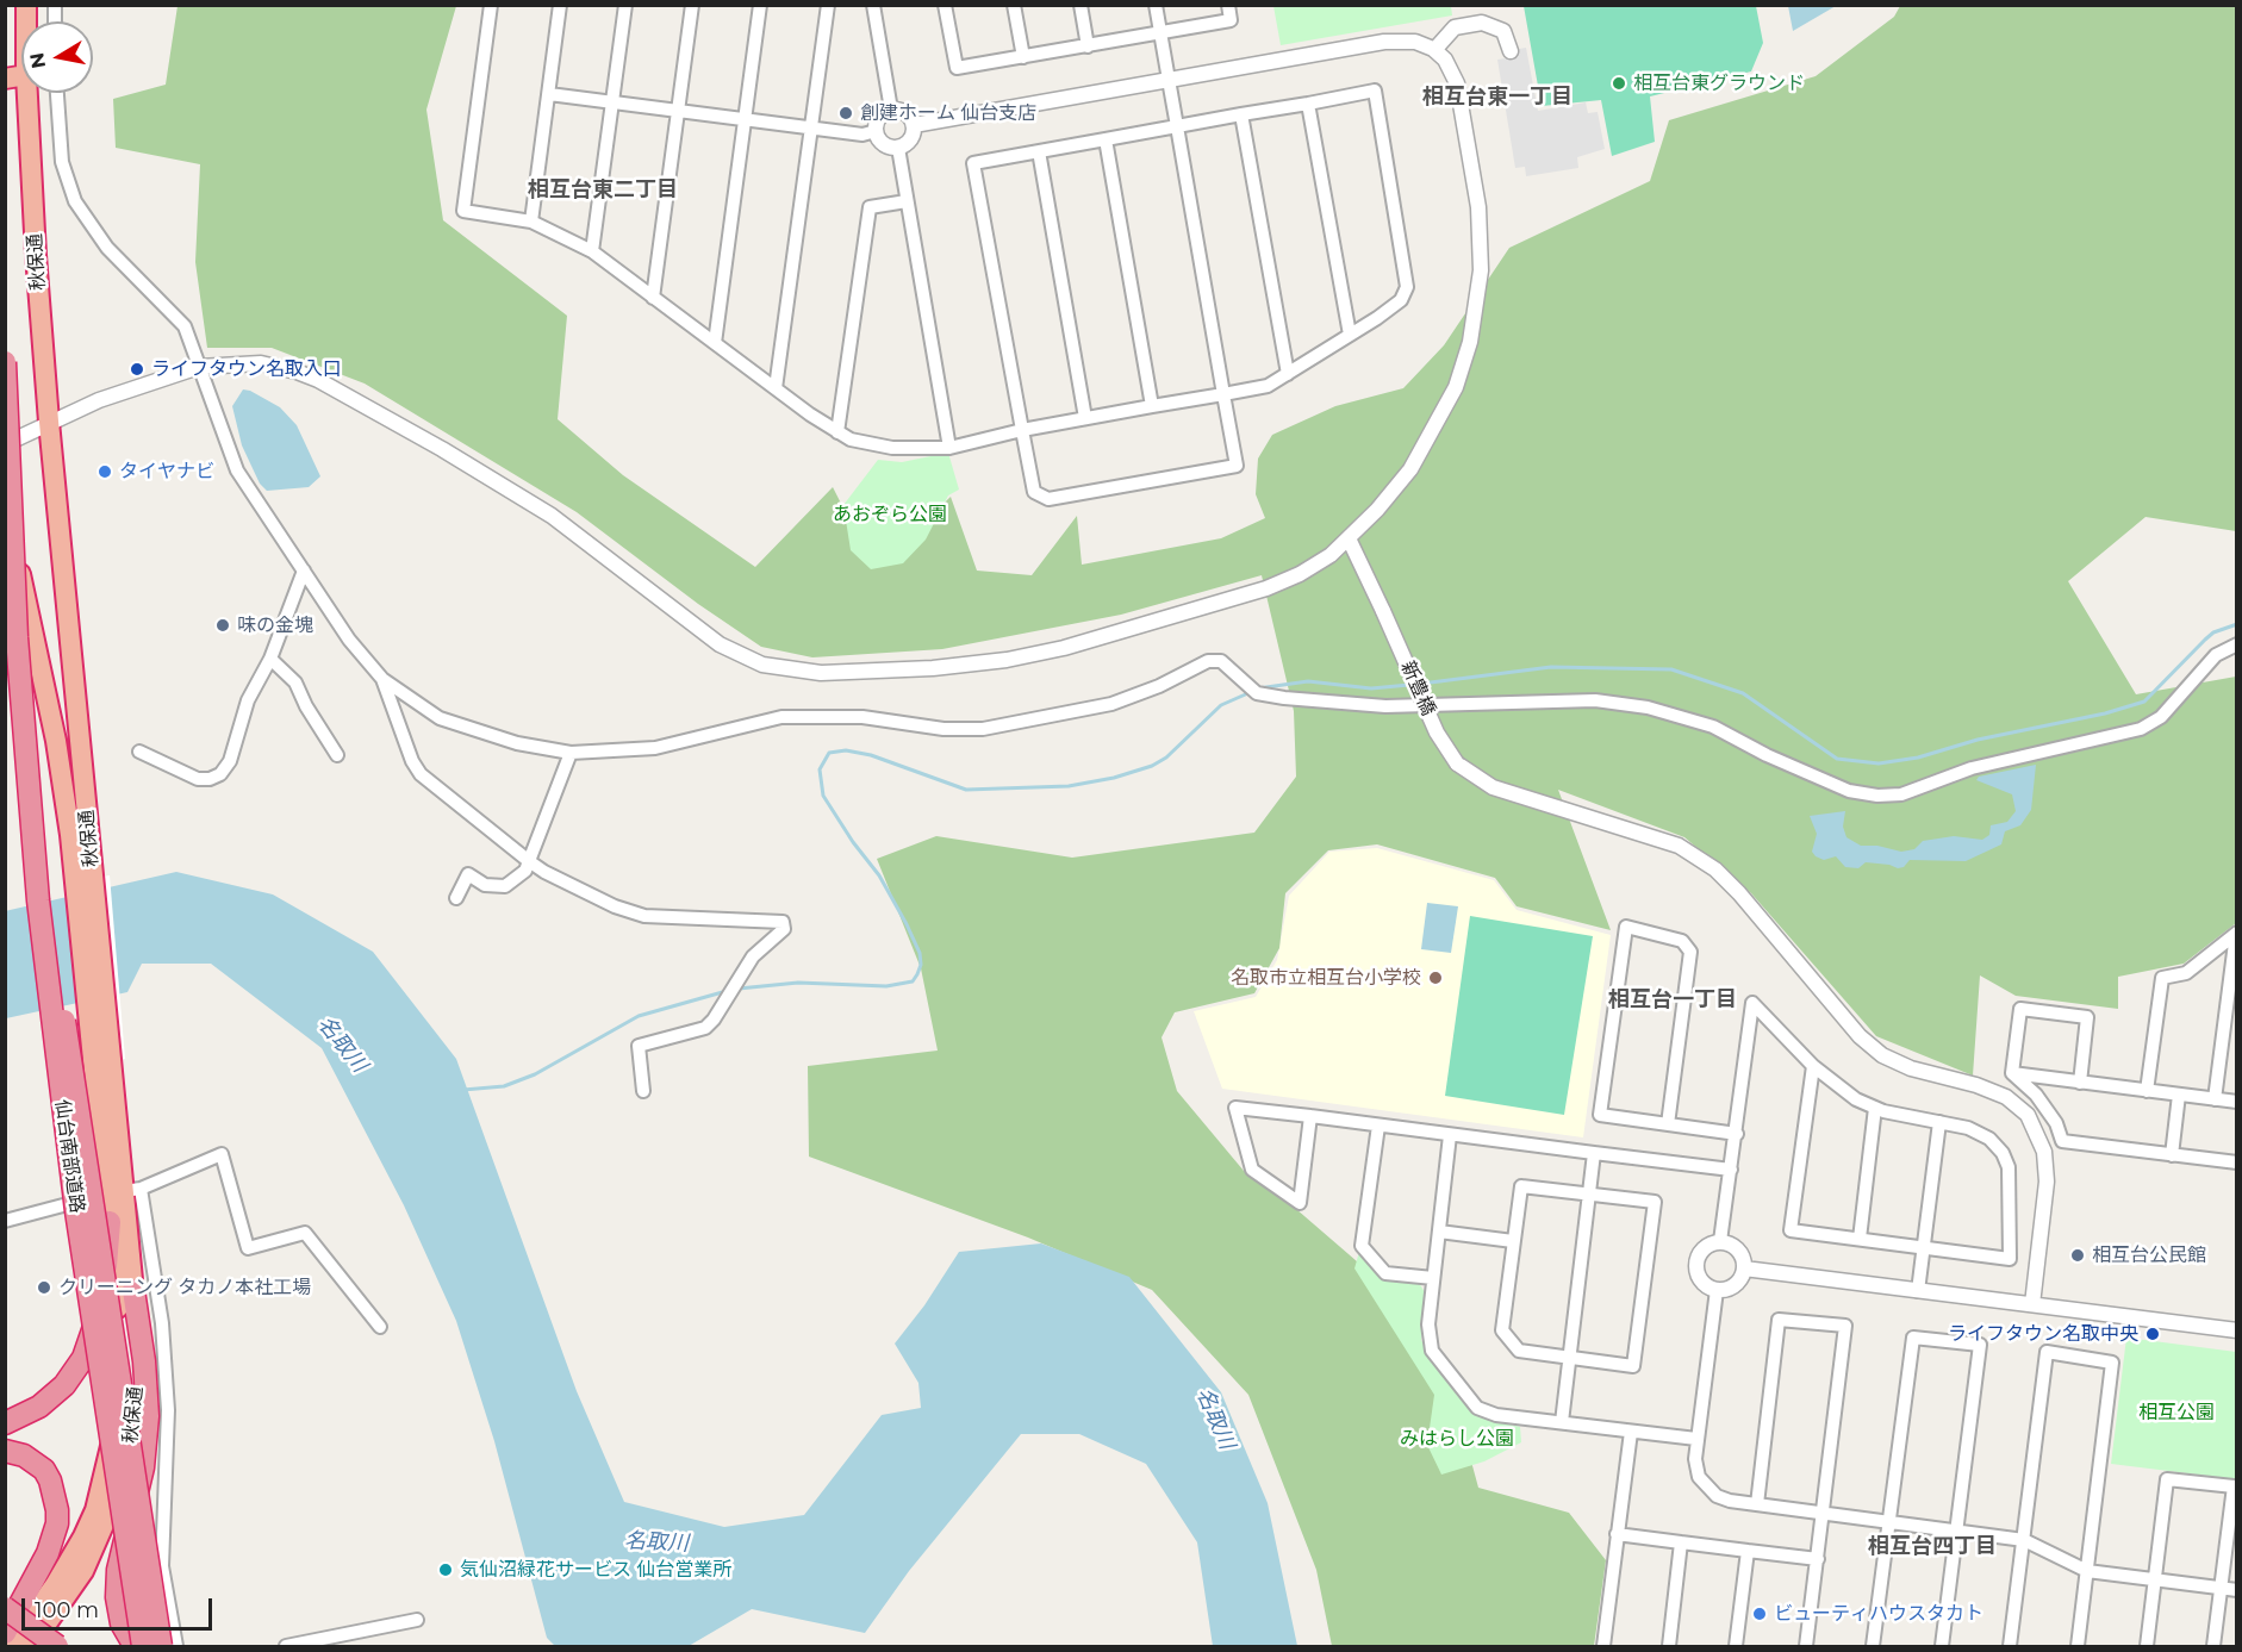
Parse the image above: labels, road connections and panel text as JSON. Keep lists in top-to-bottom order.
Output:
{
  "streets": {
    "highway": ["秋保通", "仙台南部道路"],
    "street": ["新豊橋"]
  },
  "crossings": [
    ["秋保通", "仙台南部道路"]
  ],
  "districts": [
    "相互台東一丁目",
    "相互台東二丁目",
    "相互台一丁目",
    "相互台四丁目"
  ],
  "water": ["名取川"],
  "parks": ["あおぞら公園", "相互公園", "みはらし公園"],
  "places": [
    "相互台東グラウンド",
    "創建ホーム 仙台支店",
    "ライフタウン名取入口",
    "タイヤナビ",
    "味の金塊",
    "名取市立相互台小学校",
    "相互台公民館",
    "クリーニング タカノ本社工場",
    "ライフタウン名取中央",
    "気仙沼緑花サービス 仙台営業所",
    "ビューティハウスタカト"
  ],
  "scale_bar": "100 m",
  "north": "left"
}
